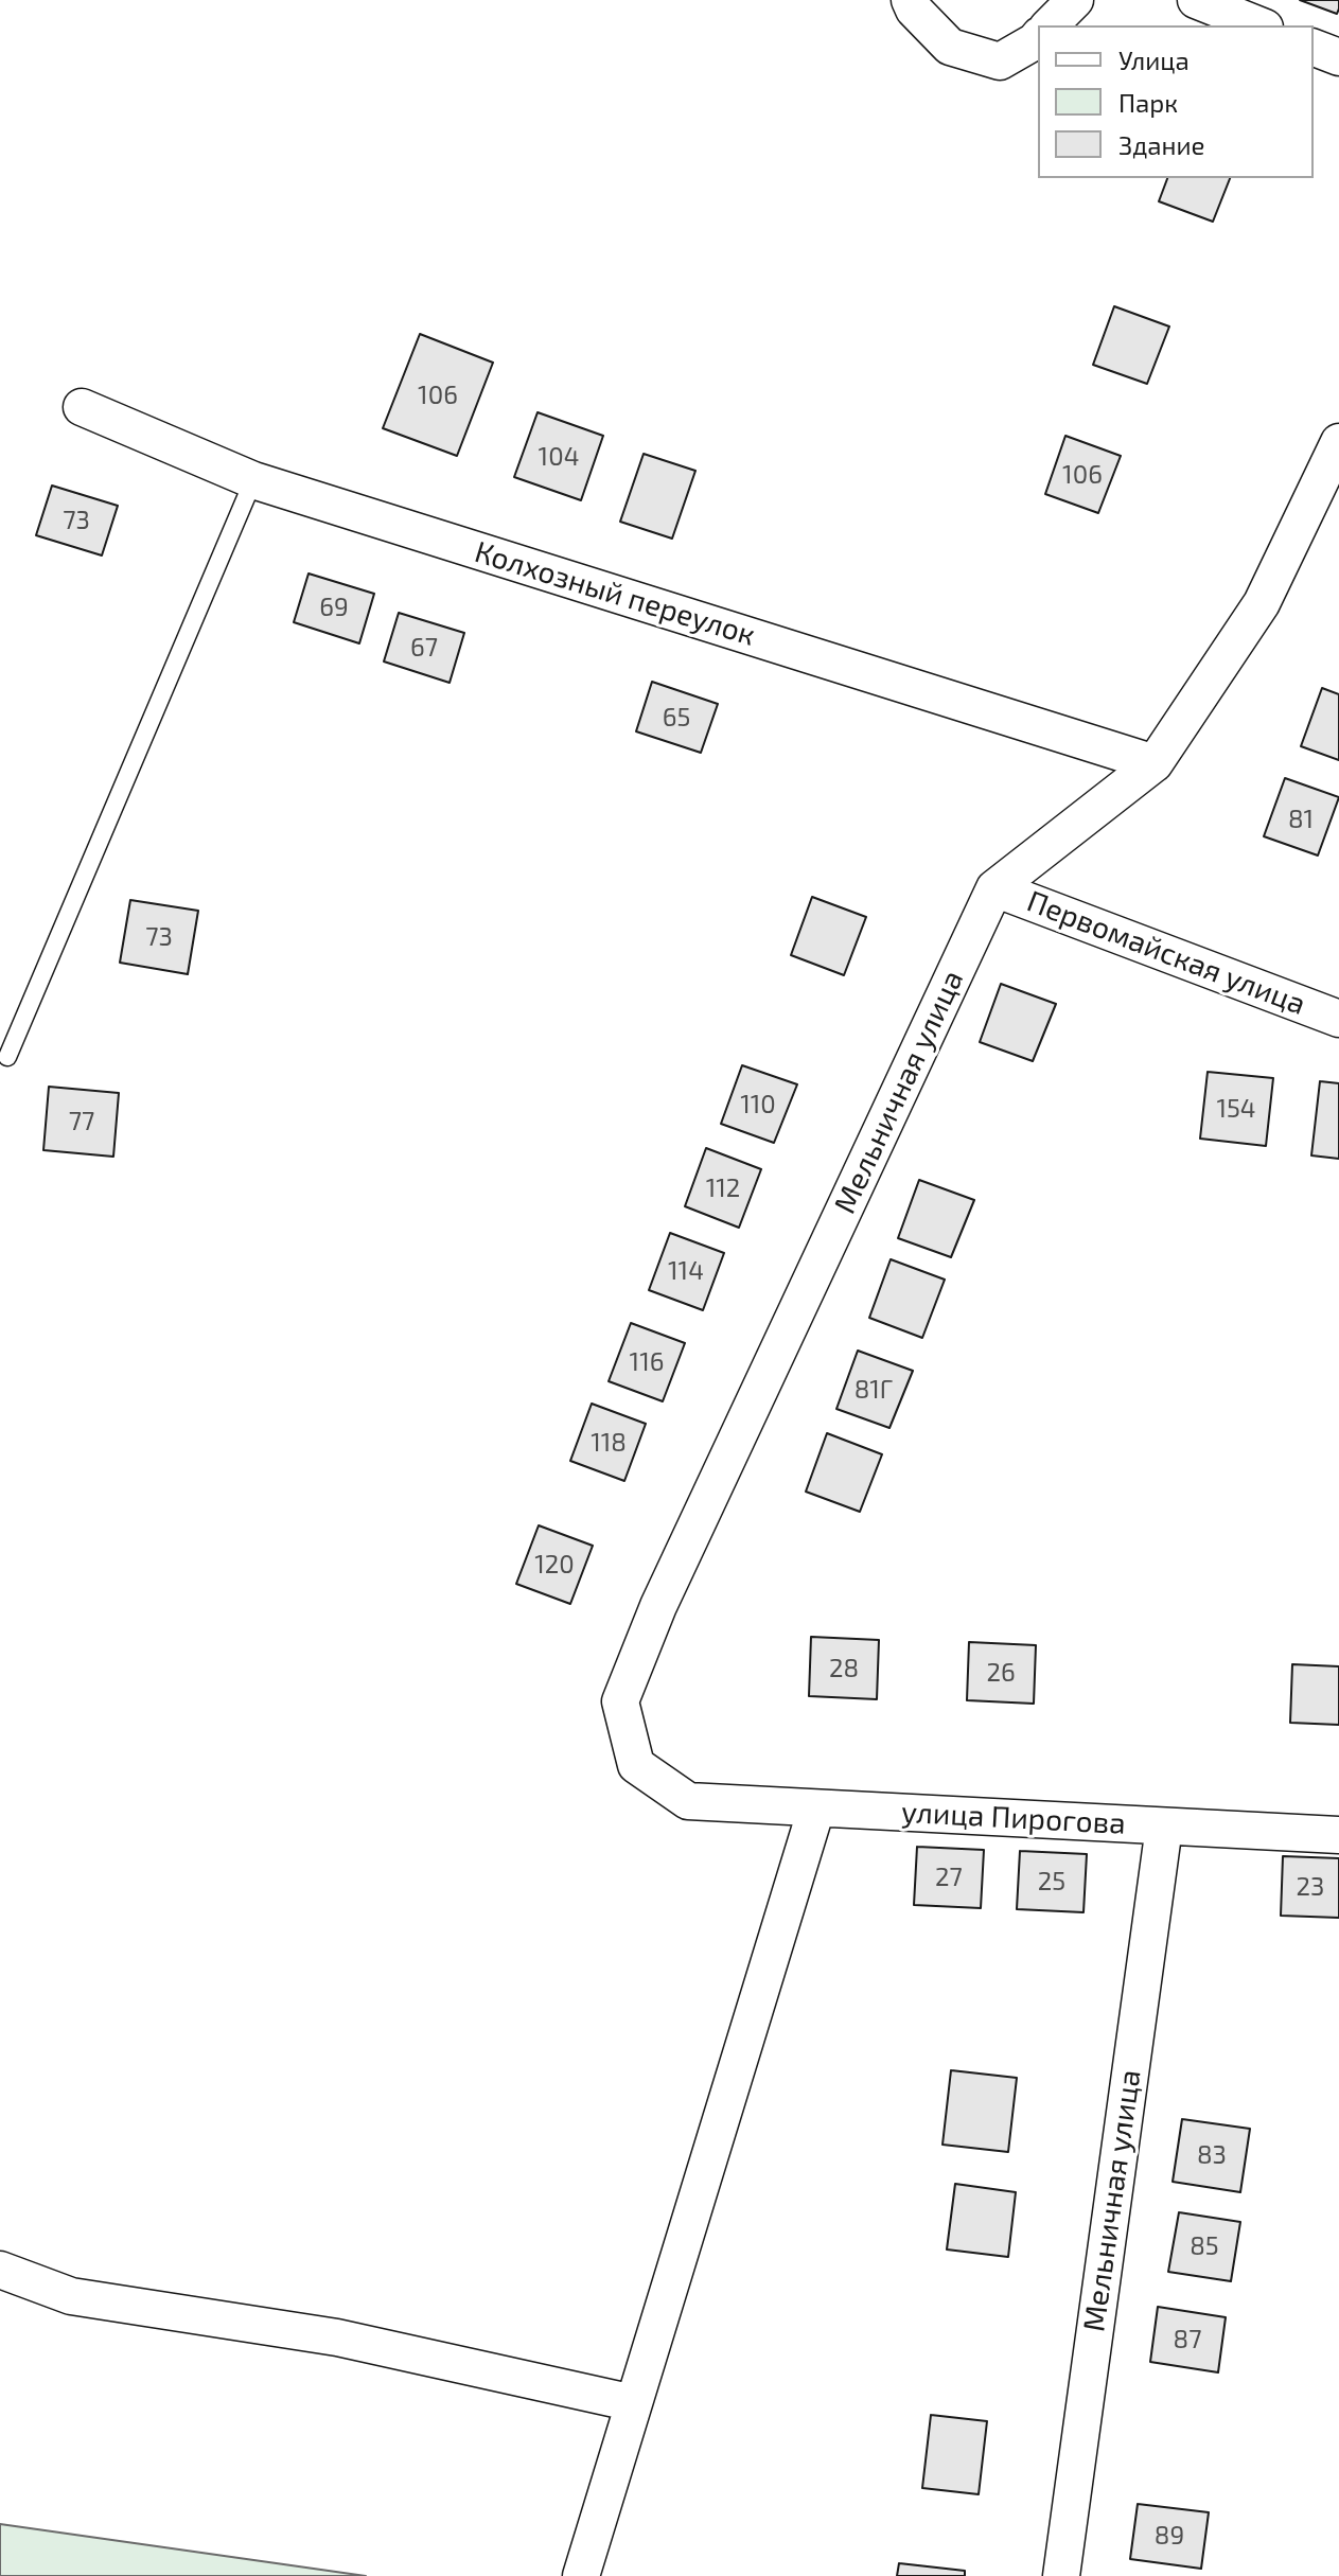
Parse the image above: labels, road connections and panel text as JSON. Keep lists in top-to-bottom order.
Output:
{
  "streets": {
    "street": [
      "Колхозный переулок",
      "Первомайская улица",
      "Мельничная улица",
      "улица Пирогова"
    ]
  },
  "crossings": [
    ["Колхозный переулок", "Мельничная улица"],
    ["Первомайская улица", "Мельничная улица"],
    ["Мельничная улица", "улица Пирогова"]
  ],
  "house_numbers": [
    "106",
    "104",
    "106",
    "73",
    "69",
    "67",
    "65",
    "81",
    "73",
    "110",
    "154",
    "77",
    "112",
    "114",
    "116",
    "81Г",
    "118",
    "120",
    "28",
    "26",
    "27",
    "25",
    "23",
    "83",
    "85",
    "87",
    "89"
  ],
  "legend": ["Улица", "Парк", "Здание"]
}
